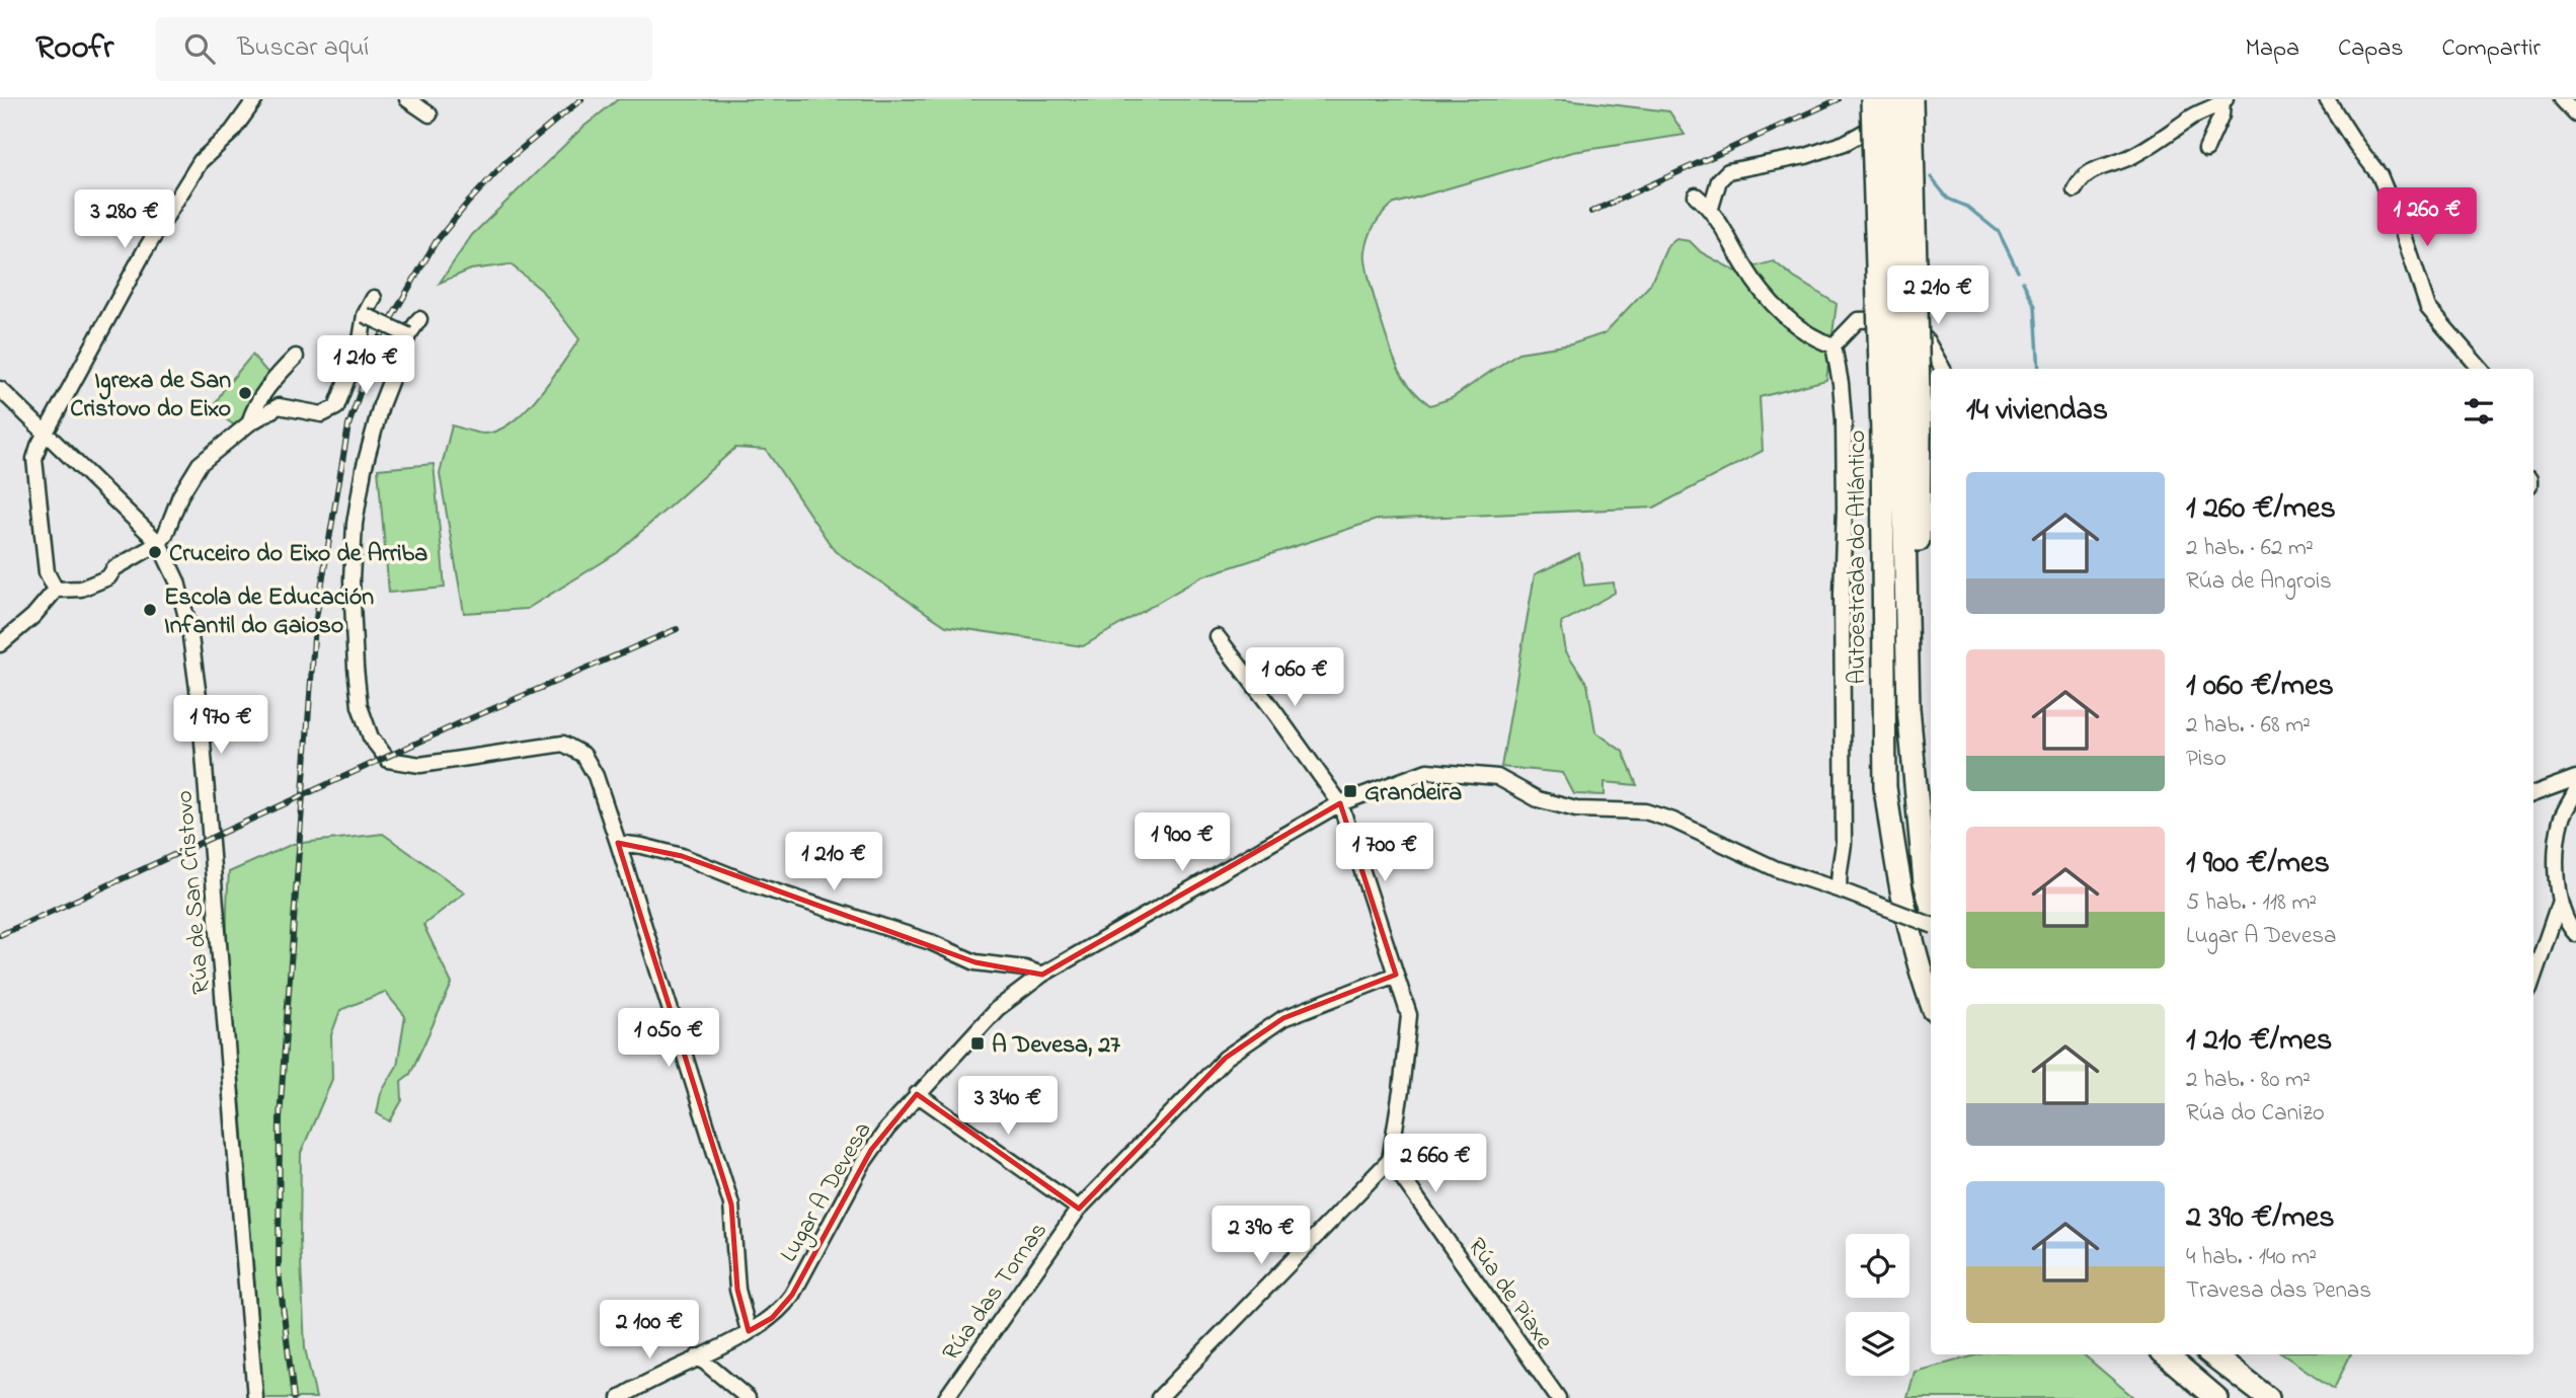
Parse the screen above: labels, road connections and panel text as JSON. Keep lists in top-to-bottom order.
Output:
{
  "streets": {
    "highway": ["Autoestrada do Atlántico"],
    "street": [
      "Rúa de San Cristovo",
      "Lugar A Devesa",
      "Rúa das Tornas",
      "Rúa de Piaxe"
    ]
  },
  "crossings": [
    ["Lugar A Devesa", "Rúa das Tornas"]
  ],
  "places": {
    "other": ["Igrexa de San Cristovo do Eixo", "Cruceiro do Eixo de Arriba", "Escola de Educación Infantil do Gaioso"],
    "transit": ["Grandeira", "A Devesa, 27"]
  },
  "page": {
    "header": "Roofr",
    "search": "Buscar aquí",
    "nav": ["Mapa", "Capas", "Compartir"],
    "price": [
      "1 260 €",
      "3 280 €",
      "2 210 €",
      "1 210 €",
      "1 060 €",
      "1 970 €",
      "1 900 €",
      "1 700 €",
      "1 210 €",
      "1 050 €",
      "3 340 €",
      "2 660 €",
      "2 390 €",
      "2 100 €"
    ],
    "heading": "14 viviendas",
    "list": [
      {
        "name": "1 260 €/mes",
        "note": "2 hab. · 62 m² · Rúa de Angrois"
      },
      {
        "name": "1 060 €/mes",
        "note": "2 hab. · 68 m² · Piso"
      },
      {
        "name": "1 900 €/mes",
        "note": "5 hab. · 118 m² · Lugar A Devesa"
      },
      {
        "name": "1 210 €/mes",
        "note": "2 hab. · 80 m² · Rúa do Canizo"
      },
      {
        "name": "2 390 €/mes",
        "note": "4 hab. · 140 m² · Travesa das Penas"
      }
    ]
  }
}
